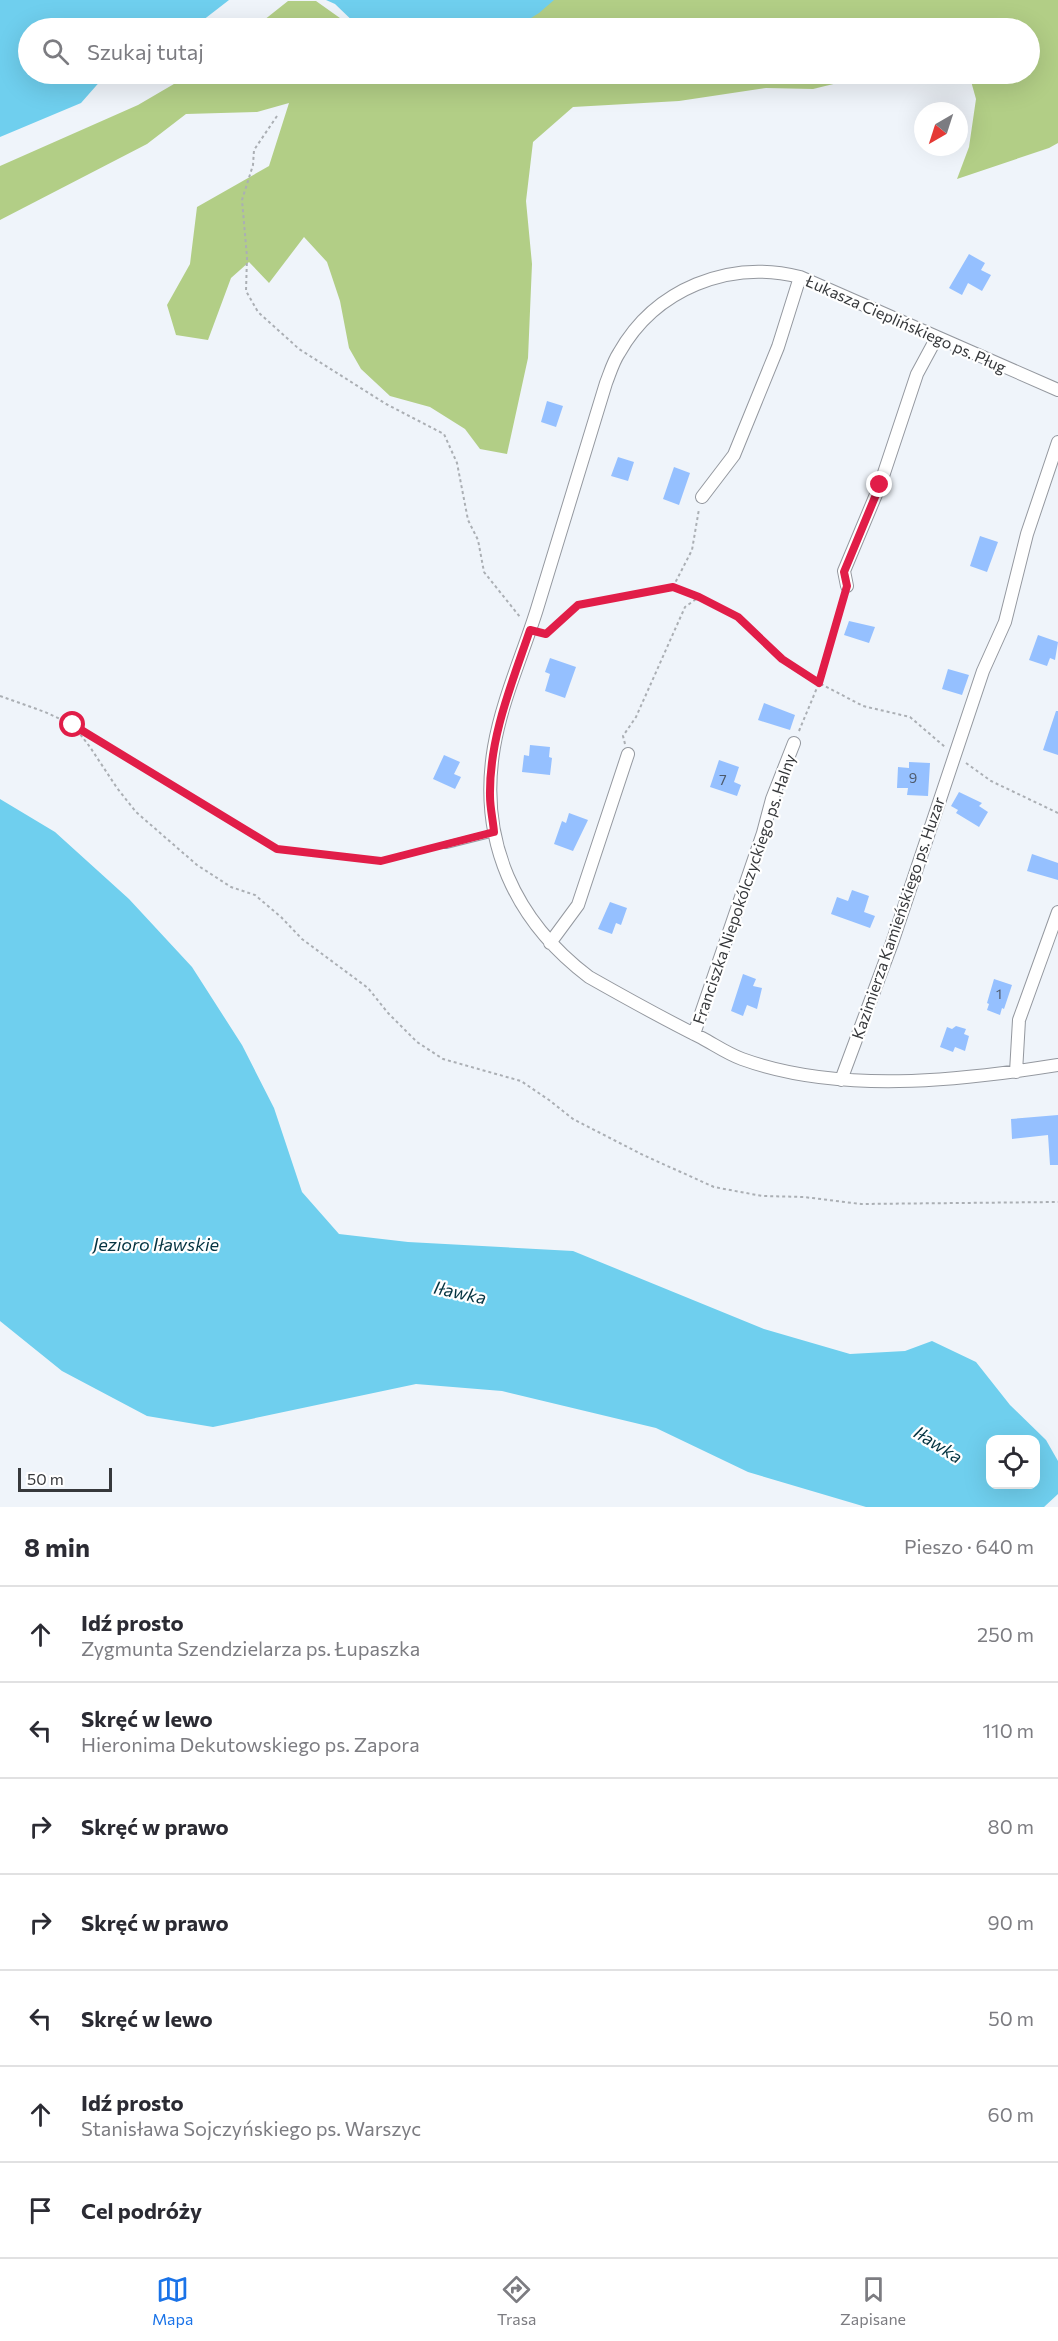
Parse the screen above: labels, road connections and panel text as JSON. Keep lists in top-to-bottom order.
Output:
{
  "streets": {
    "street": ["Łukasza Cieplińskiego ps. Pług", "Franciszka Niepokólczyckiego ps. Halny", "Kazimierza Kamieńskiego ps. Huzar"]
  },
  "crossings": [
    ["Łukasza Cieplińskiego ps. Pług", "Franciszka Niepokólczyckiego ps. Halny"],
    ["Łukasza Cieplińskiego ps. Pług", "Kazimierza Kamieńskiego ps. Huzar"]
  ],
  "water": ["Jezioro Iławskie", "Iławka"],
  "house_numbers": ["9", "7", "1"],
  "scale_bar": "50 m",
  "north": "bottom left",
  "page": {
    "search": "Szukaj tutaj",
    "scale": "50 m",
    "heading": ["8 min", "Pieszo · 640 m"],
    "list": [
      ["Idź prosto", "Zygmunta Szendzielarza ps. Łupaszka", "250 m"],
      ["Skręć w lewo", "Hieronima Dekutowskiego ps. Zapora", "110 m"],
      ["Skręć w prawo", "80 m"],
      ["Skręć w prawo", "90 m"],
      ["Skręć w lewo", "50 m"],
      ["Idź prosto", "Stanisława Sojczyńskiego ps. Warszyc", "60 m"],
      "Cel podróży"
    ],
    "nav": ["Mapa", "Trasa", "Zapisane"]
  }
}
